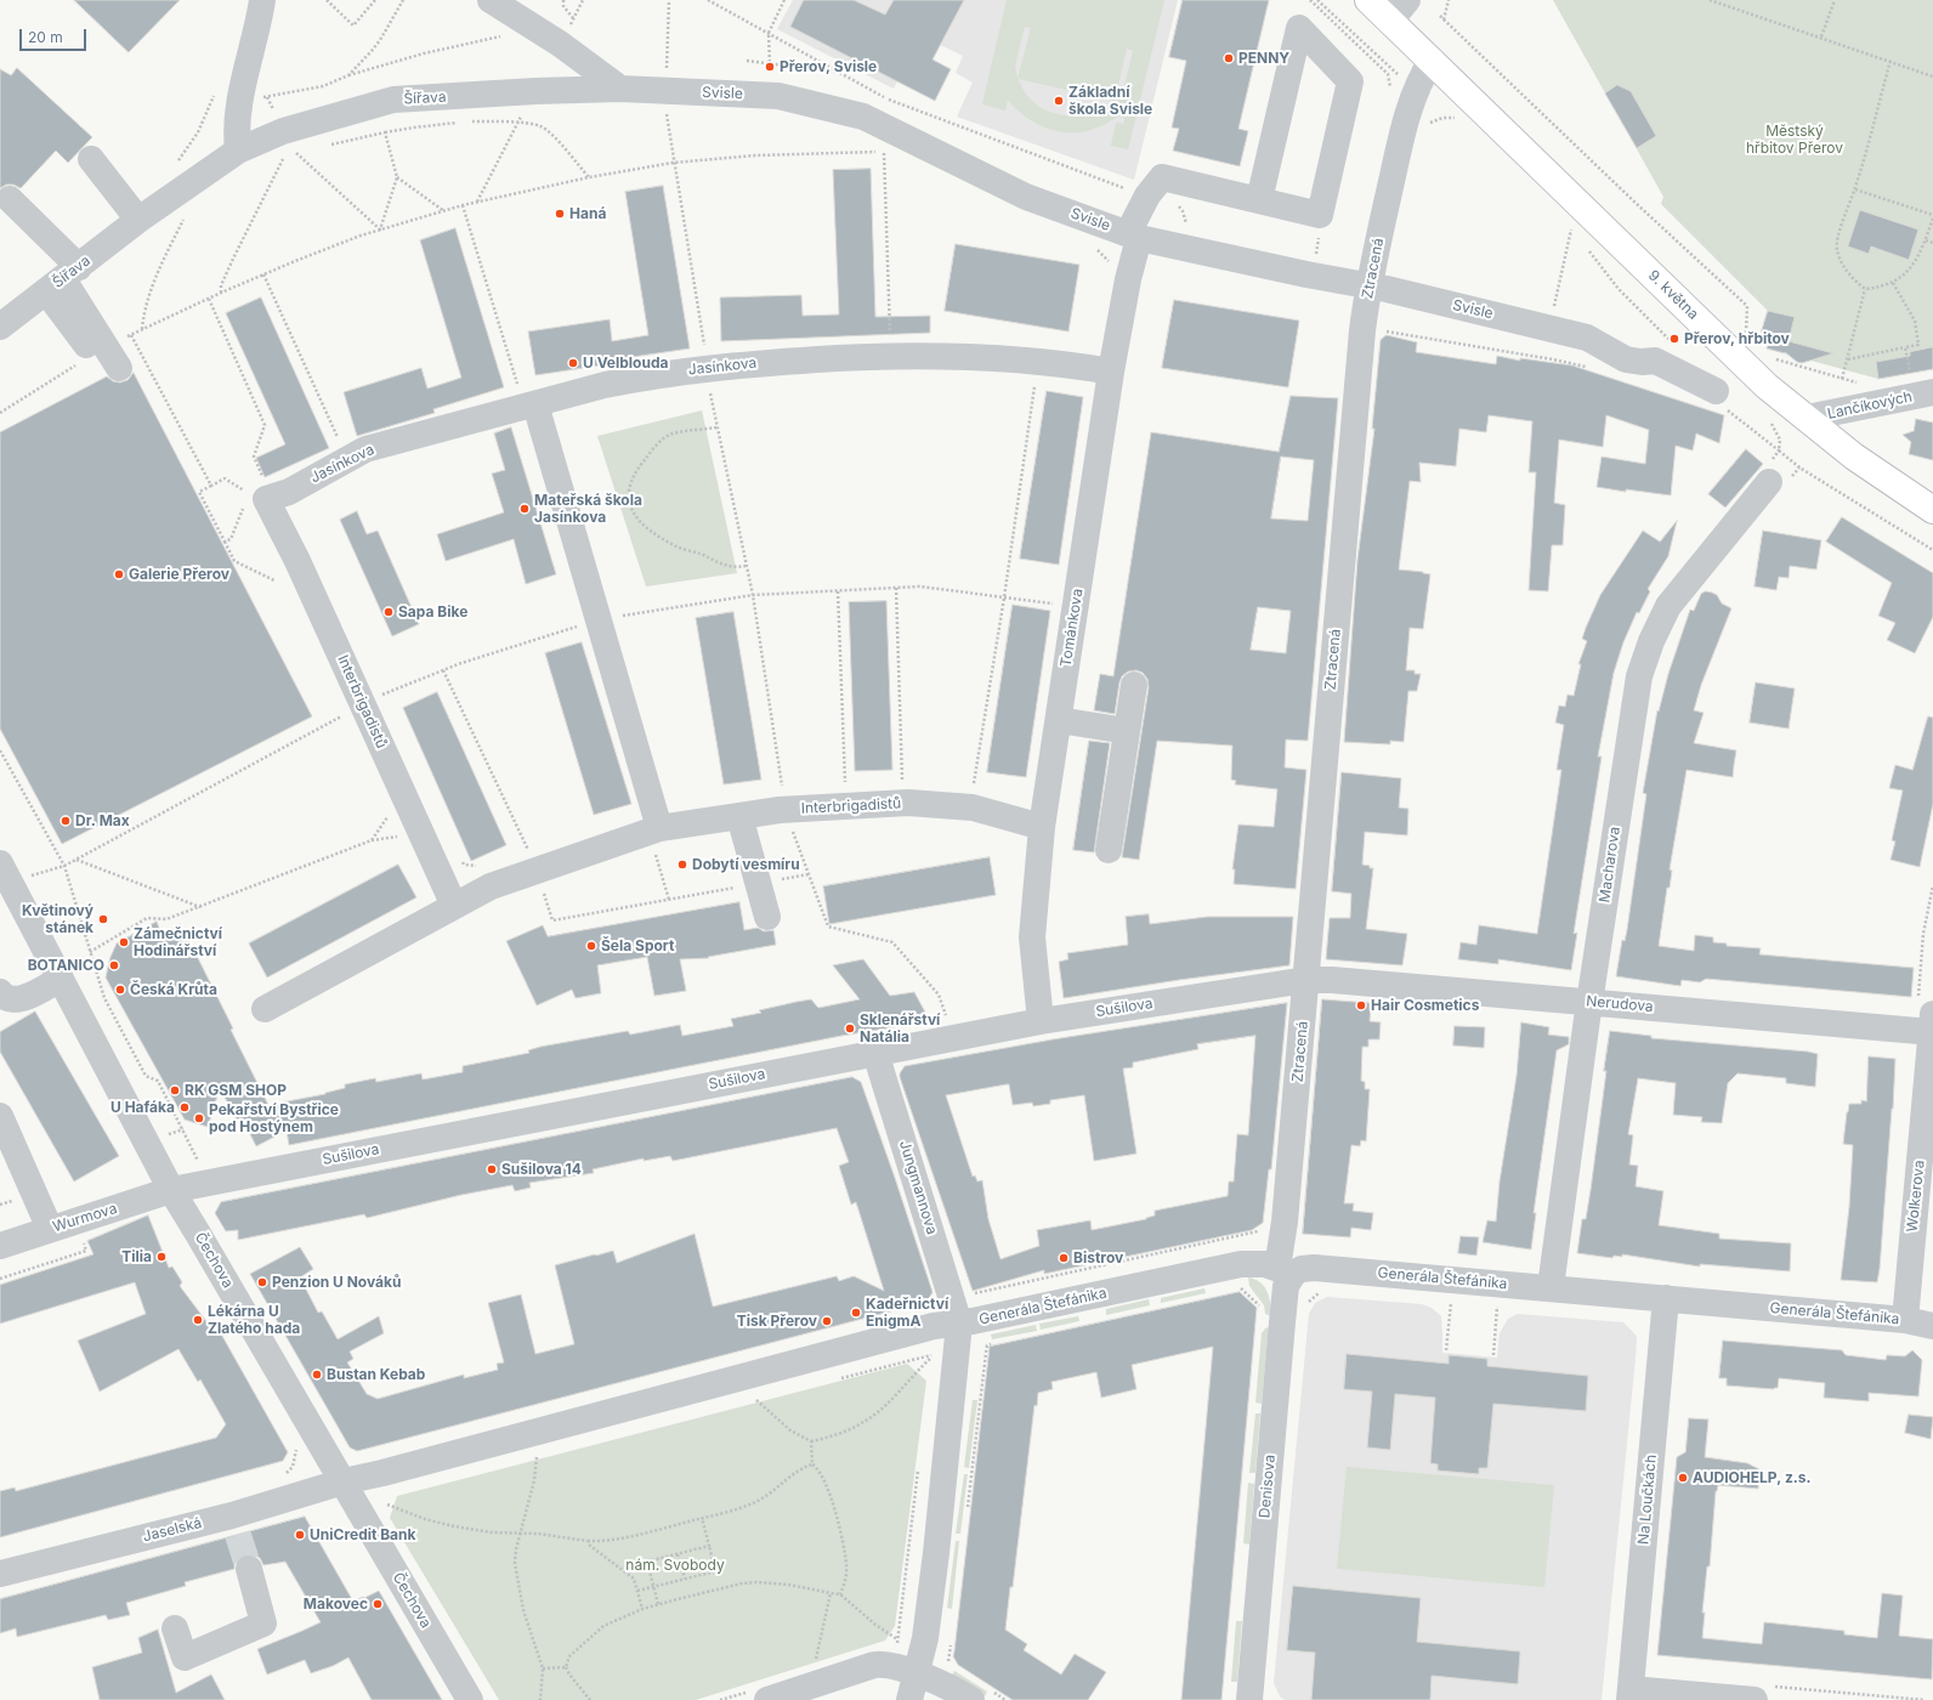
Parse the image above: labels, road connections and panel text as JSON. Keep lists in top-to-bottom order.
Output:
{
  "streets": {
    "main road": ["9. května"],
    "street": [
      "Svisle",
      "Šířava",
      "Ztracená",
      "Jasínkova",
      "Lančíkových",
      "Tománkova",
      "Interbrigadistů",
      "Macharova",
      "Nerudova",
      "Sušilova",
      "Jungmannova",
      "Wolkerova",
      "Wurmova",
      "Čechova",
      "Generála Štefánika",
      "Denisova",
      "Na Loučkách",
      "Jaselská"
    ]
  },
  "crossings": [
    ["Svisle", "Šířava"],
    ["Svisle", "Ztracená"],
    ["Svisle", "Tománkova"],
    ["Ztracená", "9. května"],
    ["Ztracená", "Nerudova"],
    ["Ztracená", "Sušilova"],
    ["Ztracená", "Generála Štefánika"],
    ["Ztracená", "Denisova"],
    ["9. května", "Lančíkových"],
    ["Jasínkova", "Tománkova"],
    ["Jasínkova", "Interbrigadistů"],
    ["Tománkova", "Interbrigadistů"],
    ["Tománkova", "Sušilova"],
    ["Macharova", "Nerudova"],
    ["Macharova", "Generála Štefánika"],
    ["Nerudova", "Sušilova"],
    ["Nerudova", "Wolkerova"],
    ["Sušilova", "Jungmannova"],
    ["Sušilova", "Wurmova"],
    ["Sušilova", "Čechova"],
    ["Jungmannova", "Generála Štefánika"],
    ["Wolkerova", "Generála Štefánika"],
    ["Wurmova", "Čechova"],
    ["Čechova", "Jaselská"],
    ["Generála Štefánika", "Denisova"],
    ["Generála Štefánika", "Na Loučkách"]
  ],
  "parks": ["Městský hřbitov Přerov", "nám. Svobody"],
  "places": [
    "PENNY",
    "Přerov, Svisle",
    "Základní škola Svisle",
    "Haná",
    "Přerov, hřbitov",
    "U Velblouda",
    "Mateřská škola Jasínkova",
    "Galerie Přerov",
    "Sapa Bike",
    "Dr. Max",
    "Dobytí vesmíru",
    "Květinový stánek",
    "Zámečnictví Hodinářství",
    "Šela Sport",
    "BOTANICO",
    "Česká Krůta",
    "Hair Cosmetics",
    "Sklenářství Natália",
    "RK GSM SHOP",
    "U Hafáka",
    "Pekařství Bystřice pod Hostýnem",
    "Sušilova 14",
    "Tilia",
    "Bistrov",
    "Penzion U Nováků",
    "Kadeřnictví EnigmA",
    "Lékárna U Zlatého hada",
    "Tisk Přerov",
    "Bustan Kebab",
    "AUDIOHELP, z.s.",
    "UniCredit Bank",
    "Makovec"
  ],
  "scale_bar": "20 m"
}
